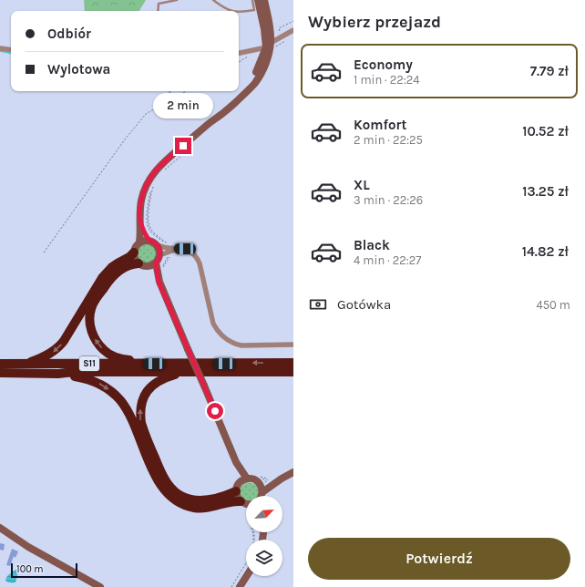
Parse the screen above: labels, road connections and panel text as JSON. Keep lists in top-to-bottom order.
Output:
{
  "streets": {
    "highway": ["S11"]
  },
  "scale_bar": "100 m",
  "north": "top right",
  "page": {
    "heading": "Wybierz przejazd",
    "banner": ["Odbiór", "Wylotowa"],
    "list": [
      {
        "name": "Economy",
        "note": "1 min · 22:24",
        "value": "7.79 zł"
      },
      {
        "name": "Komfort",
        "note": "2 min · 22:25",
        "value": "10.52 zł"
      },
      {
        "name": "XL",
        "note": "3 min · 22:26",
        "value": "13.25 zł"
      },
      {
        "name": "Black",
        "note": "4 min · 22:27",
        "value": "14.82 zł"
      }
    ],
    "bubble": "2 min",
    "pay": ["Gotówka", "450 m"],
    "buttons": "Potwierdź",
    "scale": "100 m"
  }
}
